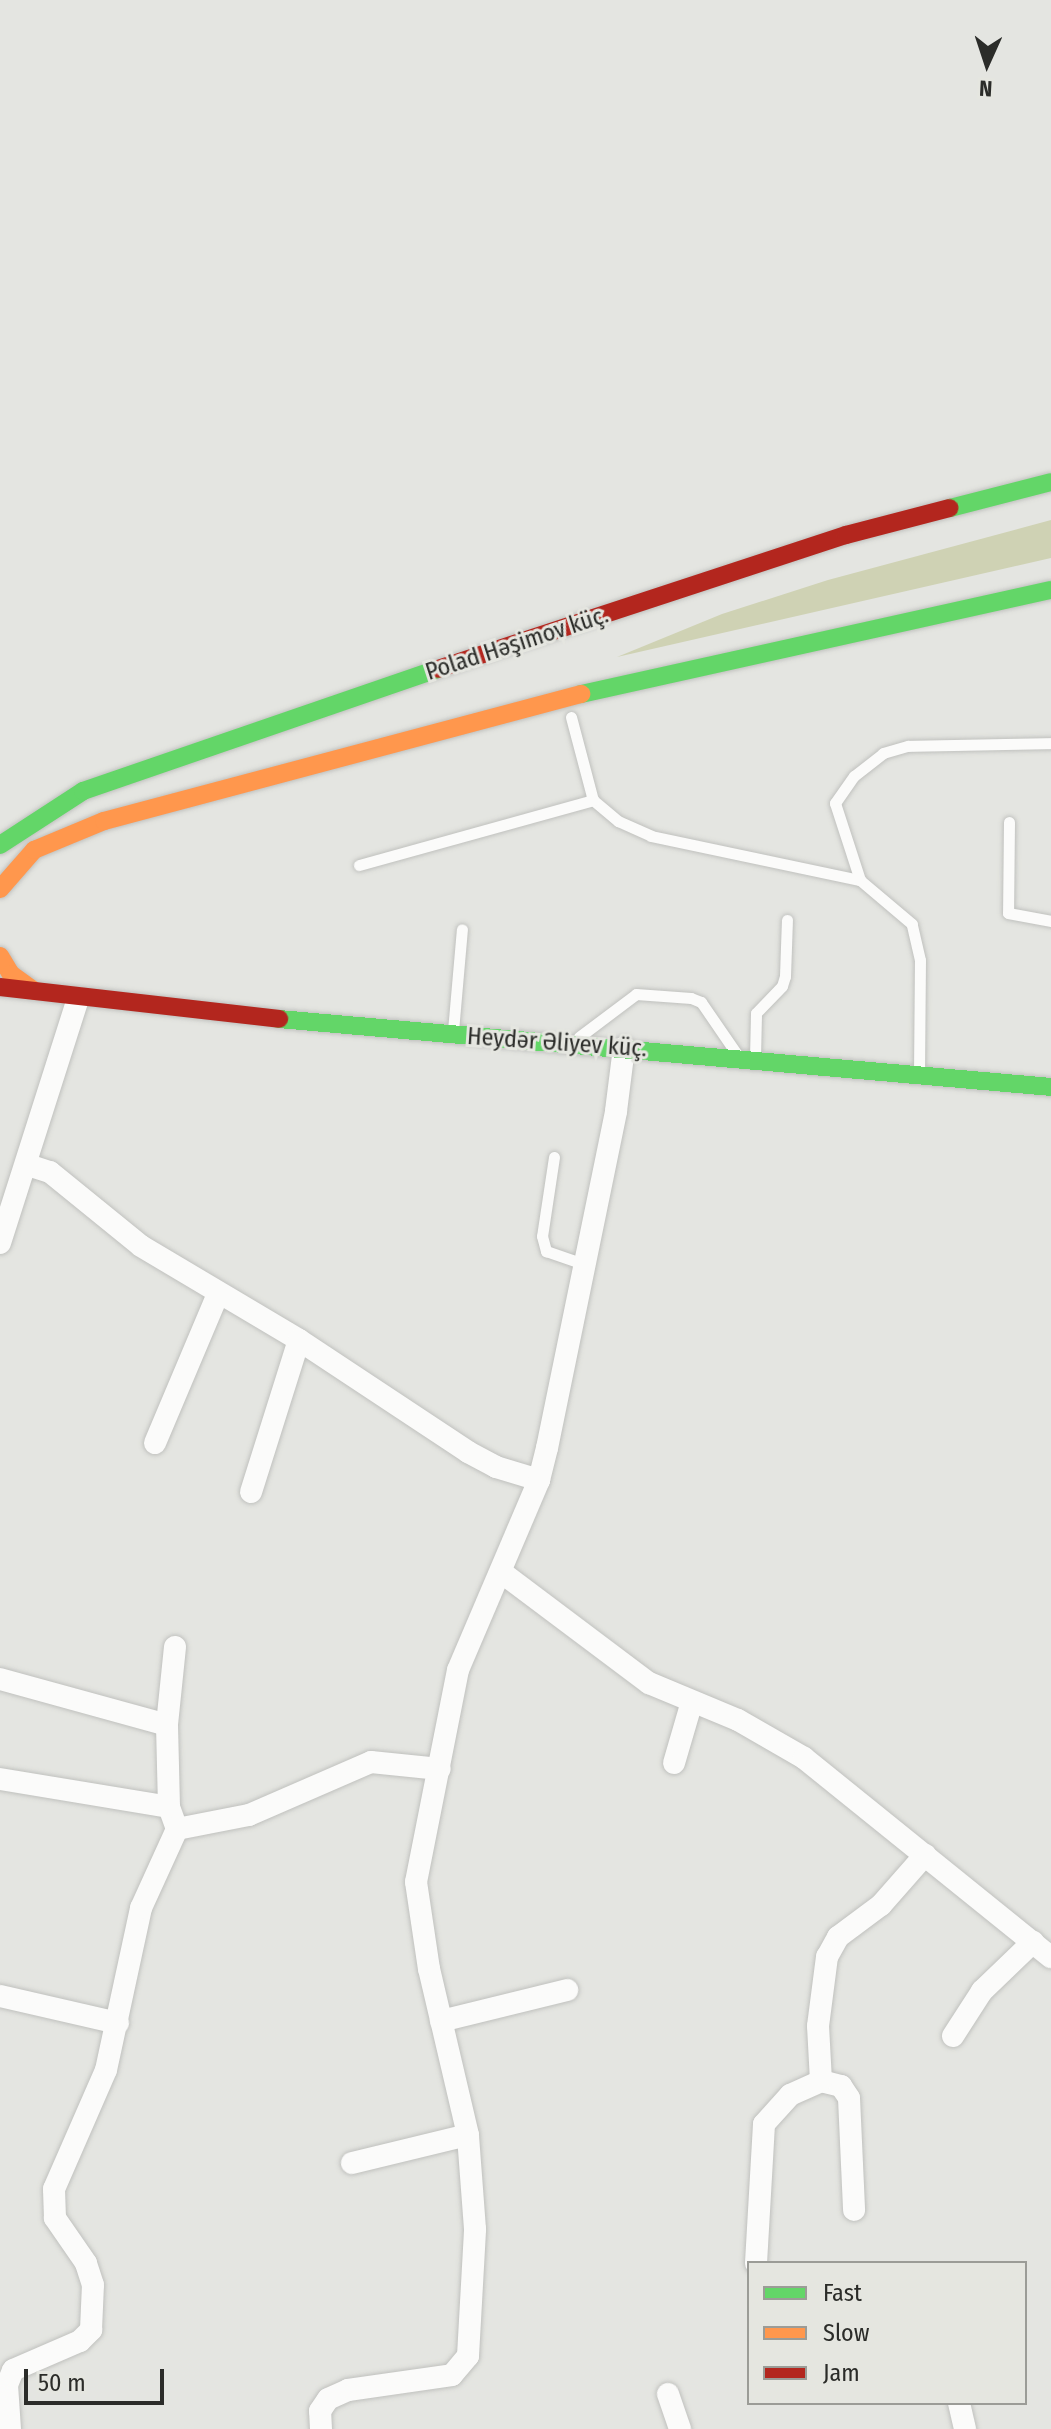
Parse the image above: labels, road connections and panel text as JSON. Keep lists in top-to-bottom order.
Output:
{
  "streets": {
    "main road": ["Polad Həşimov küç.", "Heydər Əliyev küç."]
  },
  "legend": ["Fast", "Slow", "Jam"],
  "scale_bar": "50 m",
  "north": "bottom"
}
